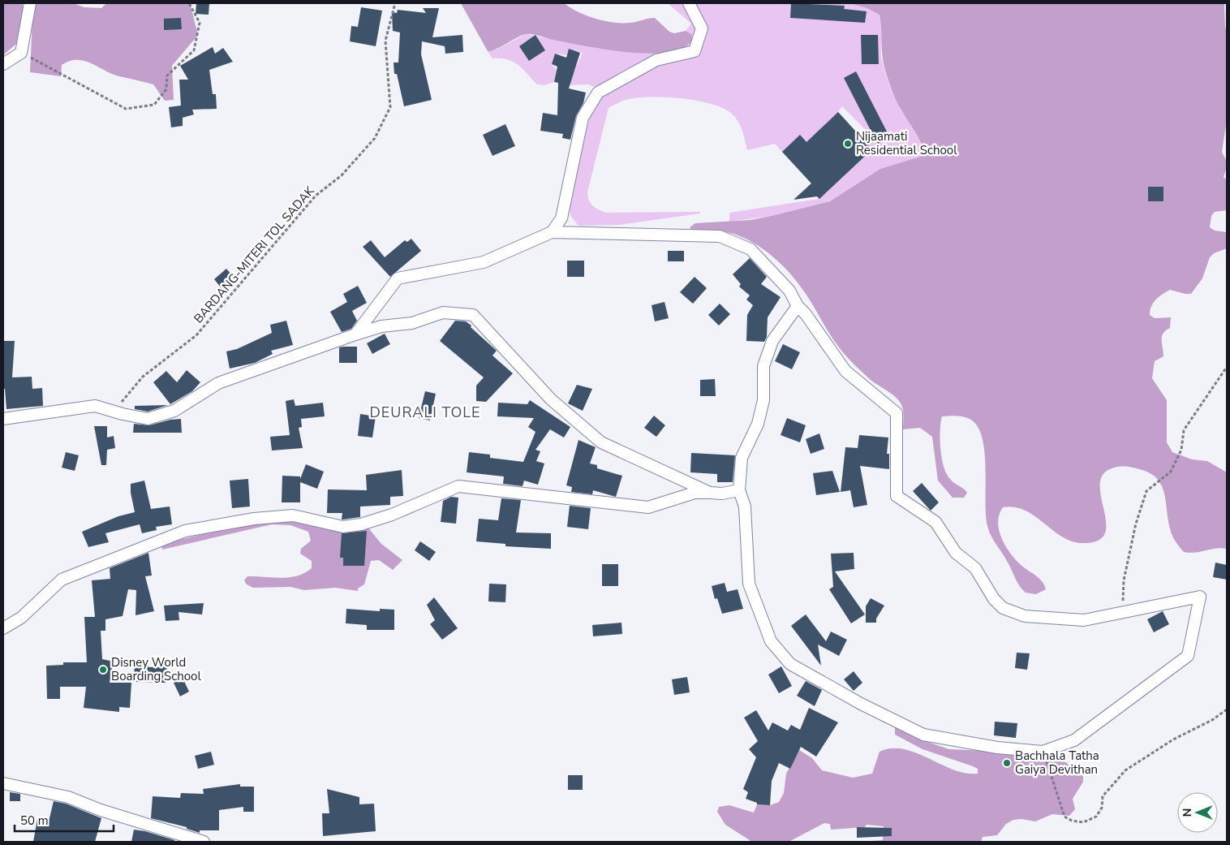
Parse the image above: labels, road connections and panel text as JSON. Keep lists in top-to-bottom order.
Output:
{
  "streets": {
    "path": ["BARDANG-MITERI TOL SADAK"]
  },
  "districts": ["DEURALI TOLE"],
  "places": ["Nijaamati Residential School", "Disney World Boarding School", "Bachhala Tatha Gaiya Devithan"],
  "scale_bar": "50 m",
  "north": "left"
}
